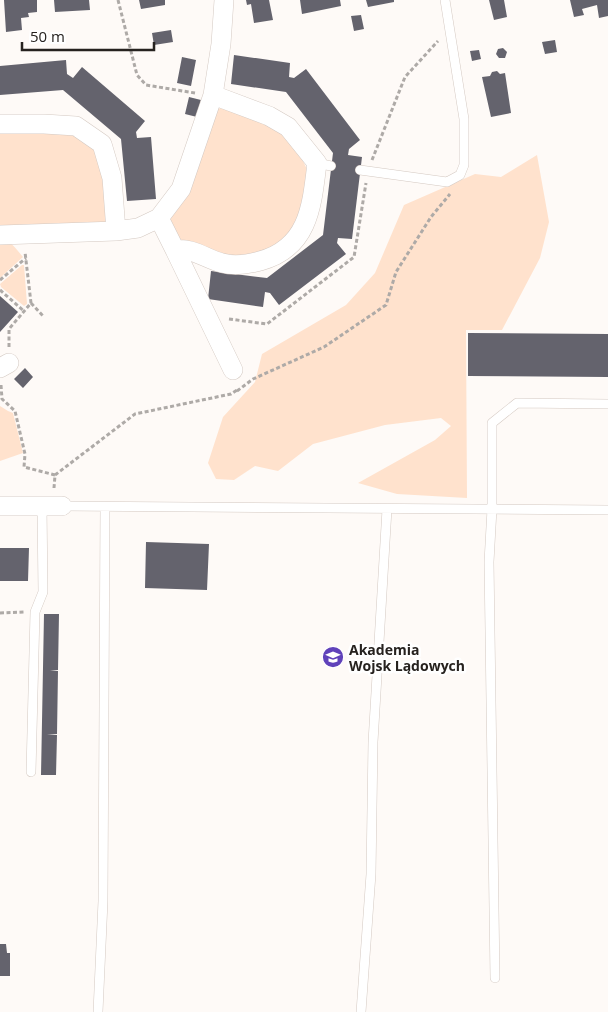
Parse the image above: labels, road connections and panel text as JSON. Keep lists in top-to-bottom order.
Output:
{
  "places": {
    "school or university": ["Akademia Wojsk Lądowych"]
  },
  "scale_bar": "50 m"
}
